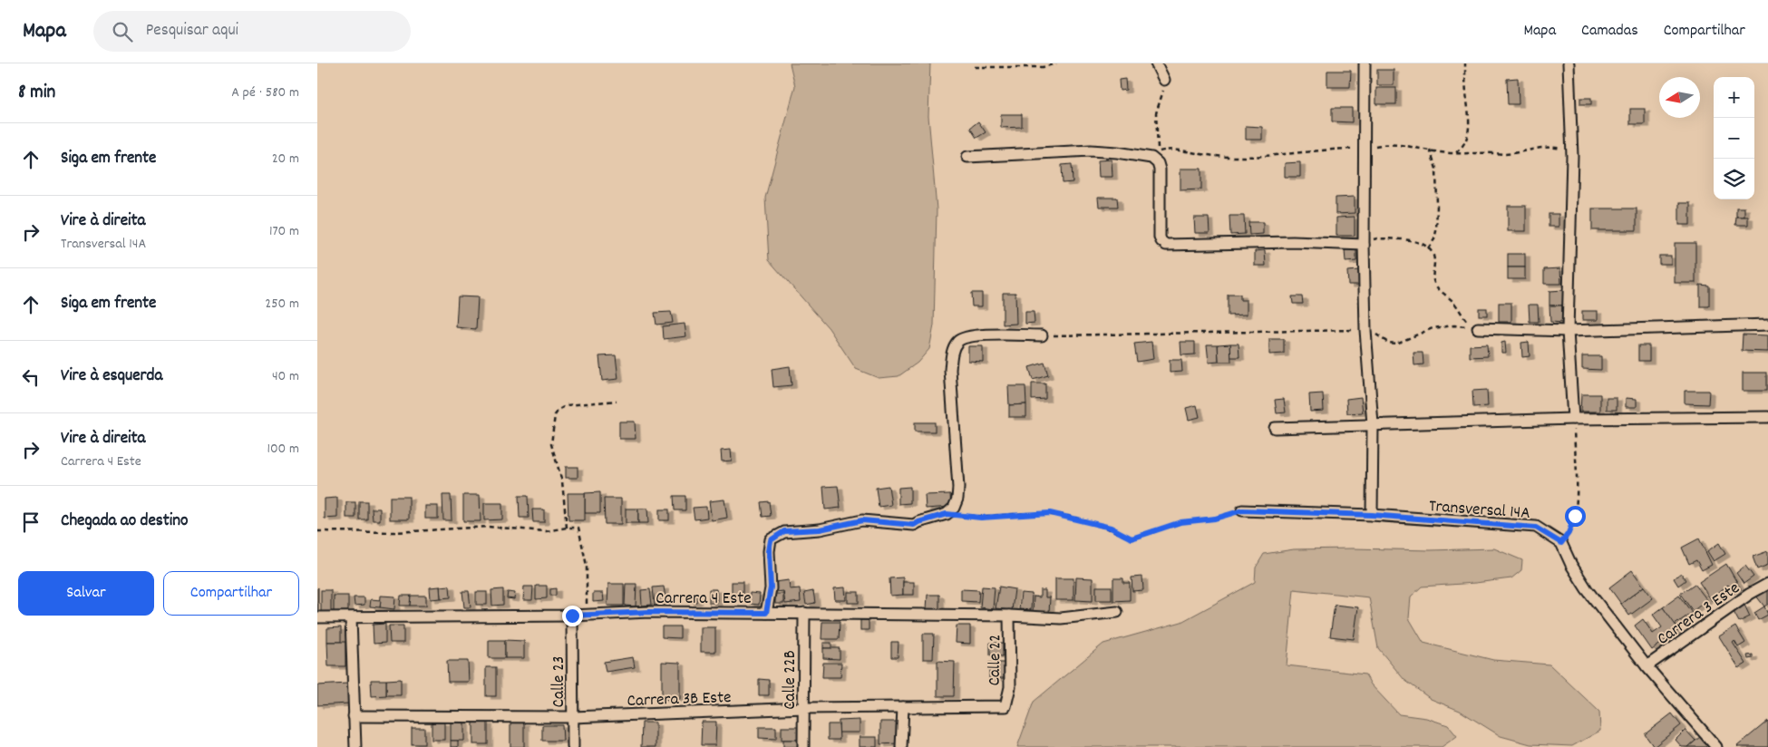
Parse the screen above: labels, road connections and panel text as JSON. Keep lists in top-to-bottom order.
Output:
{
  "streets": {
    "street": [
      "Transversal 14A",
      "Carrera 4 Este",
      "Carrera 3 Este",
      "Calle 22",
      "Calle 22B",
      "Calle 23",
      "Carrera 3B Este"
    ]
  },
  "crossings": [
    ["Carrera 4 Este", "Calle 22"],
    ["Carrera 4 Este", "Calle 22B"],
    ["Carrera 4 Este", "Calle 23"],
    ["Calle 22", "Carrera 3B Este"],
    ["Calle 22B", "Carrera 3B Este"],
    ["Calle 23", "Carrera 3B Este"]
  ],
  "north": "left",
  "page": {
    "header": "Mapa",
    "search": "Pesquisar aqui",
    "nav": ["Mapa", "Camadas", "Compartilhar"],
    "heading": ["8 min", "A pé · 580 m"],
    "map_buttons": ["+", "−"],
    "list": [
      ["Siga em frente", "20 m"],
      ["Vire à direita", "Transversal 14A", "170 m"],
      ["Siga em frente", "250 m"],
      ["Vire à esquerda", "40 m"],
      ["Vire à direita", "Carrera 4 Este", "100 m"],
      "Chegada ao destino"
    ],
    "buttons": ["Salvar", "Compartilhar"]
  }
}
